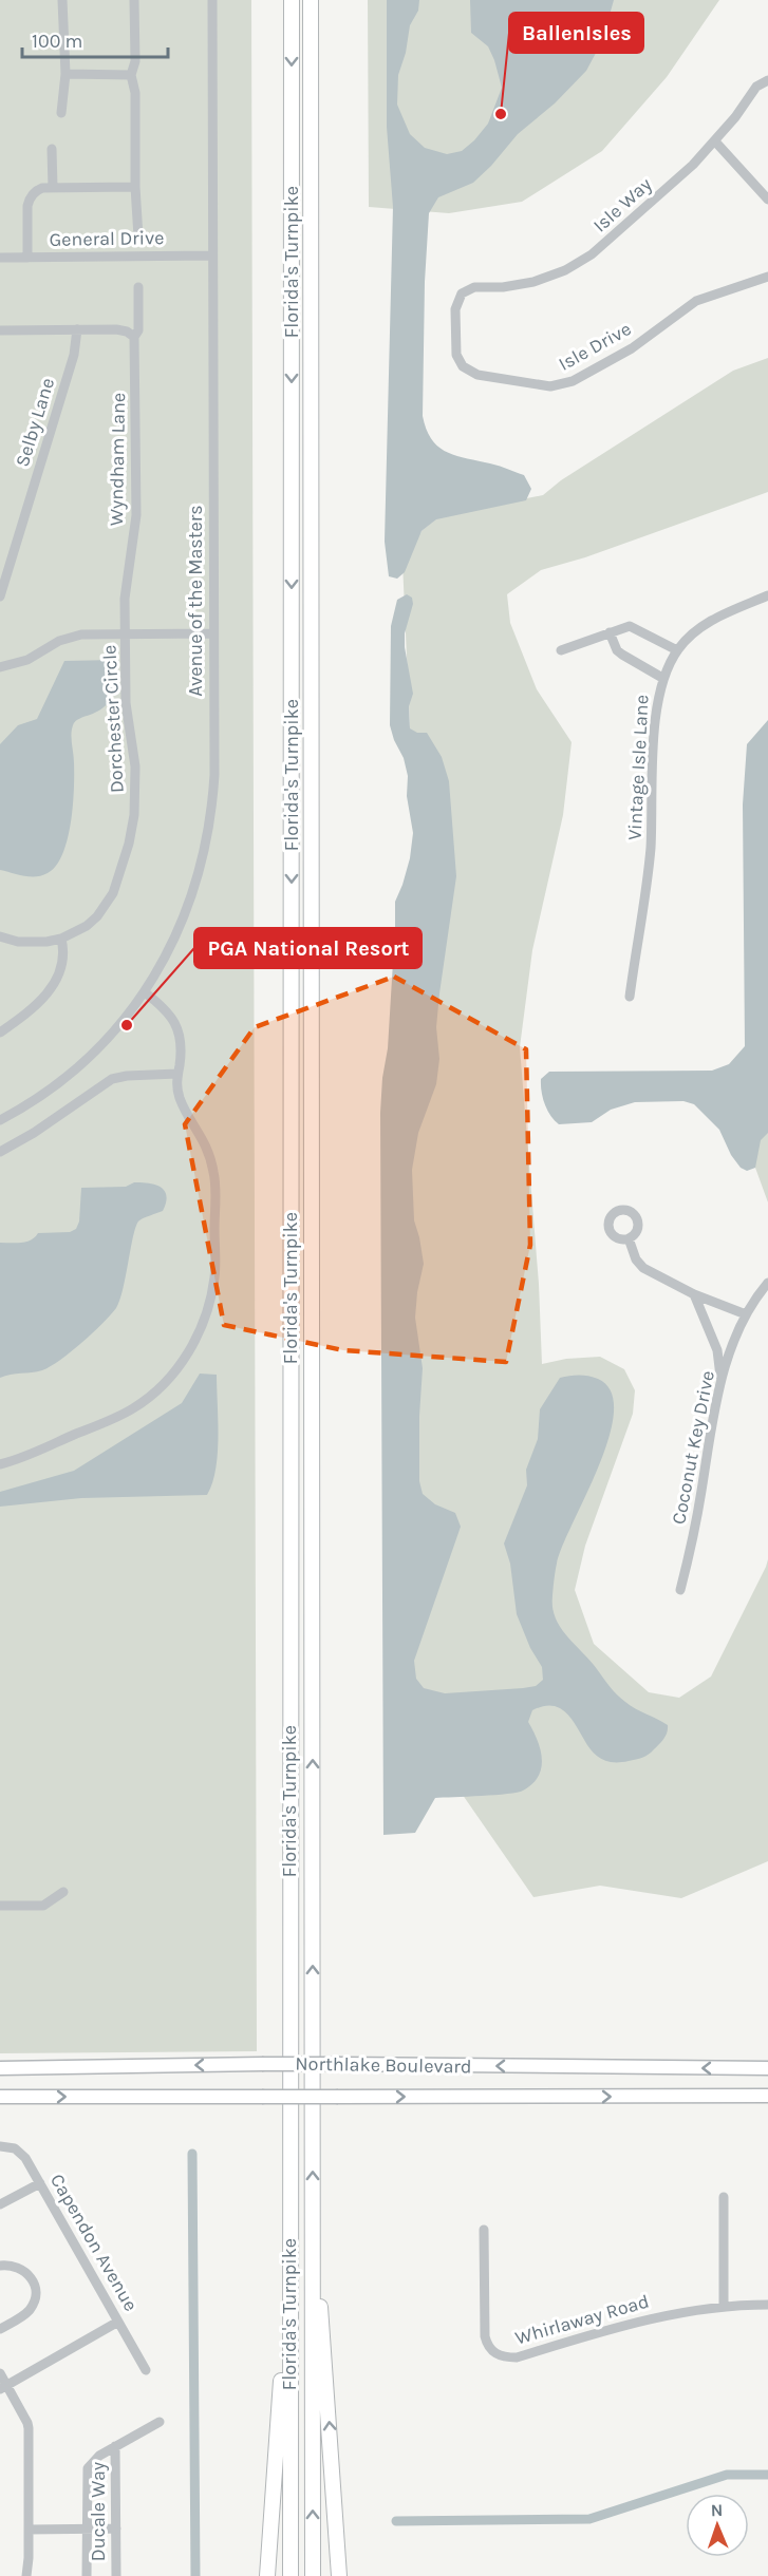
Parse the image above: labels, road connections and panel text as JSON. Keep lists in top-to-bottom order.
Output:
{
  "streets": {
    "highway": ["Florida's Turnpike"],
    "main road": ["Northlake Boulevard"],
    "street": [
      "Isle Way",
      "General Drive",
      "Isle Drive",
      "Selby Lane",
      "Wyndham Lane",
      "Avenue of the Masters",
      "Dorchester Circle",
      "Vintage Isle Lane",
      "Coconut Key Drive",
      "Capendon Avenue",
      "Whirlaway Road",
      "Ducale Way"
    ]
  },
  "crossings": [
    ["Isle Way", "Isle Drive"],
    ["General Drive", "Avenue of the Masters"],
    ["Wyndham Lane", "Dorchester Circle"]
  ],
  "places": ["BallenIsles", "PGA National Resort"],
  "scale_bar": "100 m",
  "north": "top"
}
